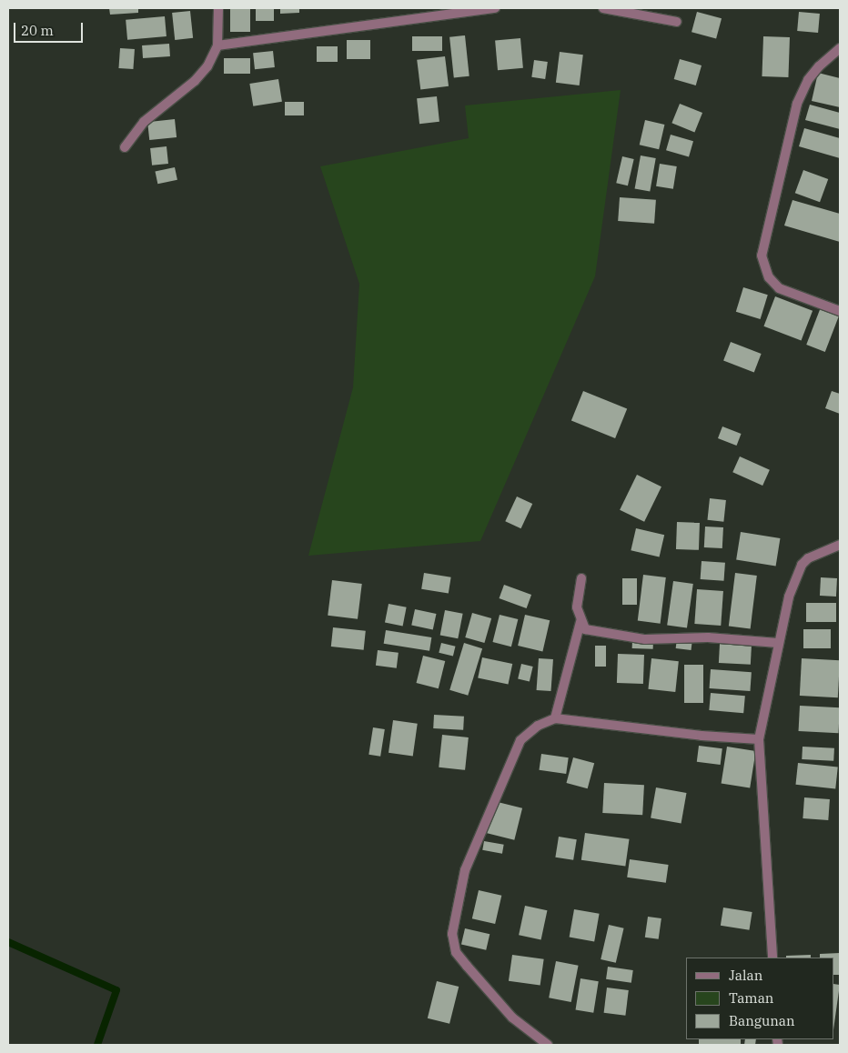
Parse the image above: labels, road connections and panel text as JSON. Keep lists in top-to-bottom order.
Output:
{
  "legend": ["Jalan", "Taman", "Bangunan"],
  "scale_bar": "20 m"
}
